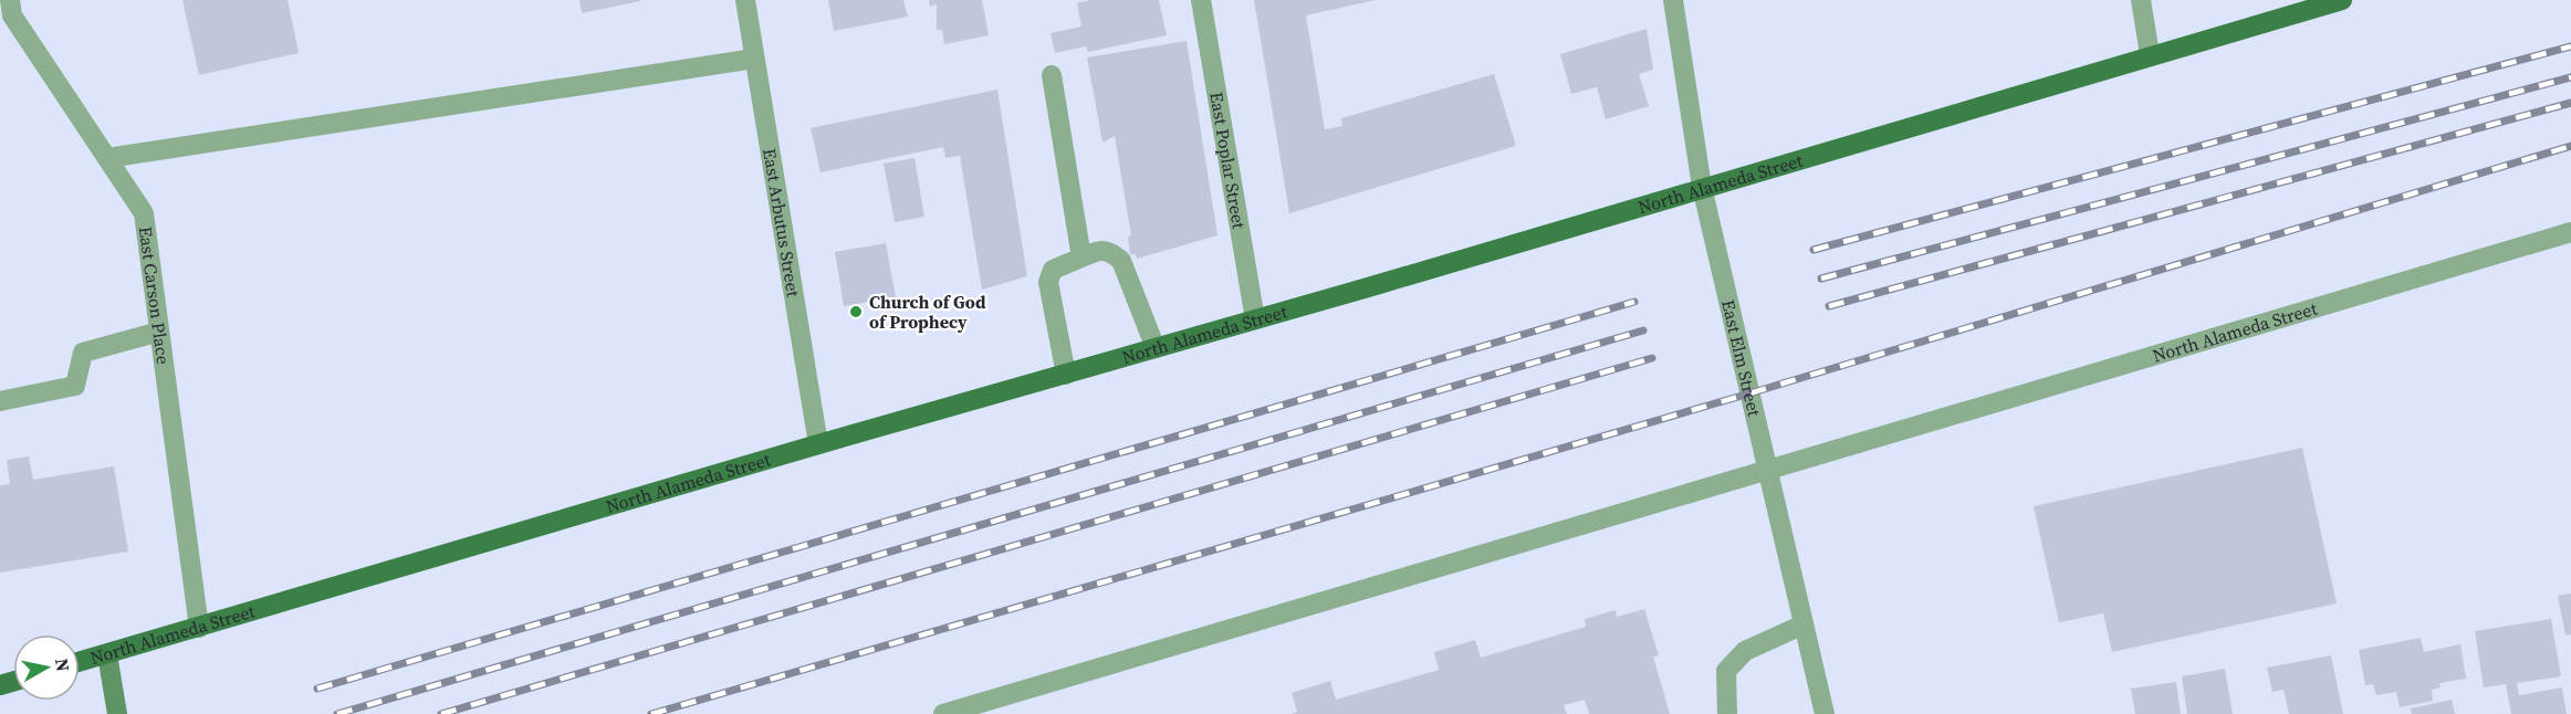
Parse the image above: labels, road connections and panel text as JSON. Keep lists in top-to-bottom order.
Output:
{
  "streets": {
    "main road": ["North Alameda Street"],
    "street": [
      "East Poplar Street",
      "East Arbutus Street",
      "East Carson Place",
      "East Elm Street"
    ]
  },
  "crossings": [
    ["East Poplar Street", "North Alameda Street"],
    ["North Alameda Street", "East Arbutus Street"],
    ["North Alameda Street", "East Carson Place"],
    ["North Alameda Street", "East Elm Street"]
  ],
  "places": ["Church of God of Prophecy"],
  "north": "right"
}
